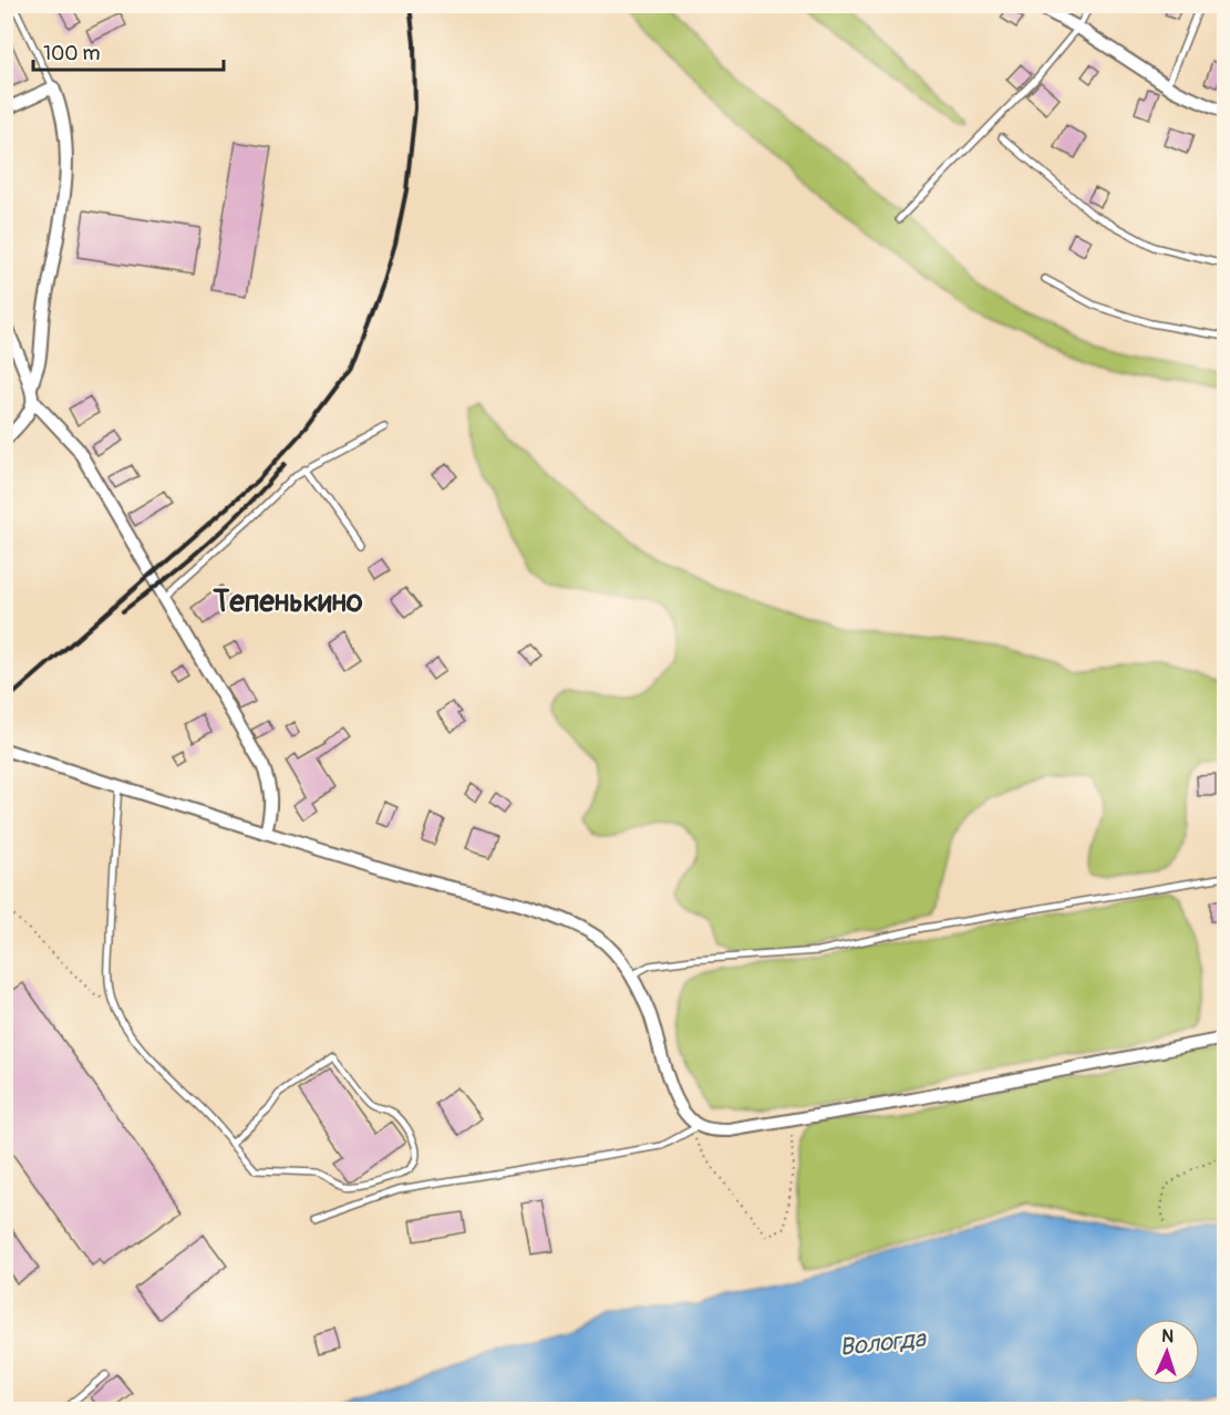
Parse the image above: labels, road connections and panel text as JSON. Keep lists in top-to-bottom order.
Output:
{
  "districts": ["Тепенькино"],
  "water": ["Вологда"],
  "scale_bar": "100 m",
  "north": "top"
}
